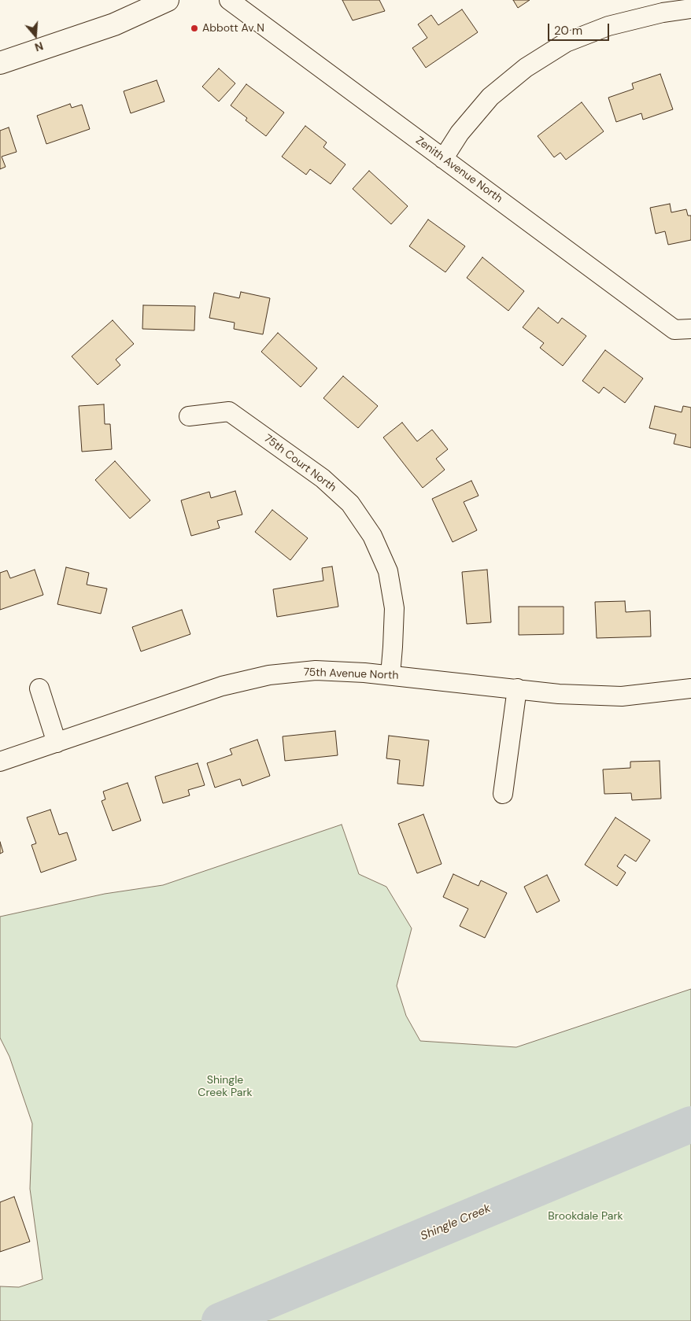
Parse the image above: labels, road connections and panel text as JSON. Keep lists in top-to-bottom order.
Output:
{
  "streets": {
    "street": ["Zenith Avenue North", "75th Court North", "75th Avenue North"]
  },
  "crossings": [
    ["75th Court North", "75th Avenue North"]
  ],
  "water": ["Shingle Creek"],
  "parks": ["Shingle Creek Park", "Brookdale Park"],
  "places": ["Abbott Av N"],
  "scale_bar": "20 m",
  "north": "bottom"
}
